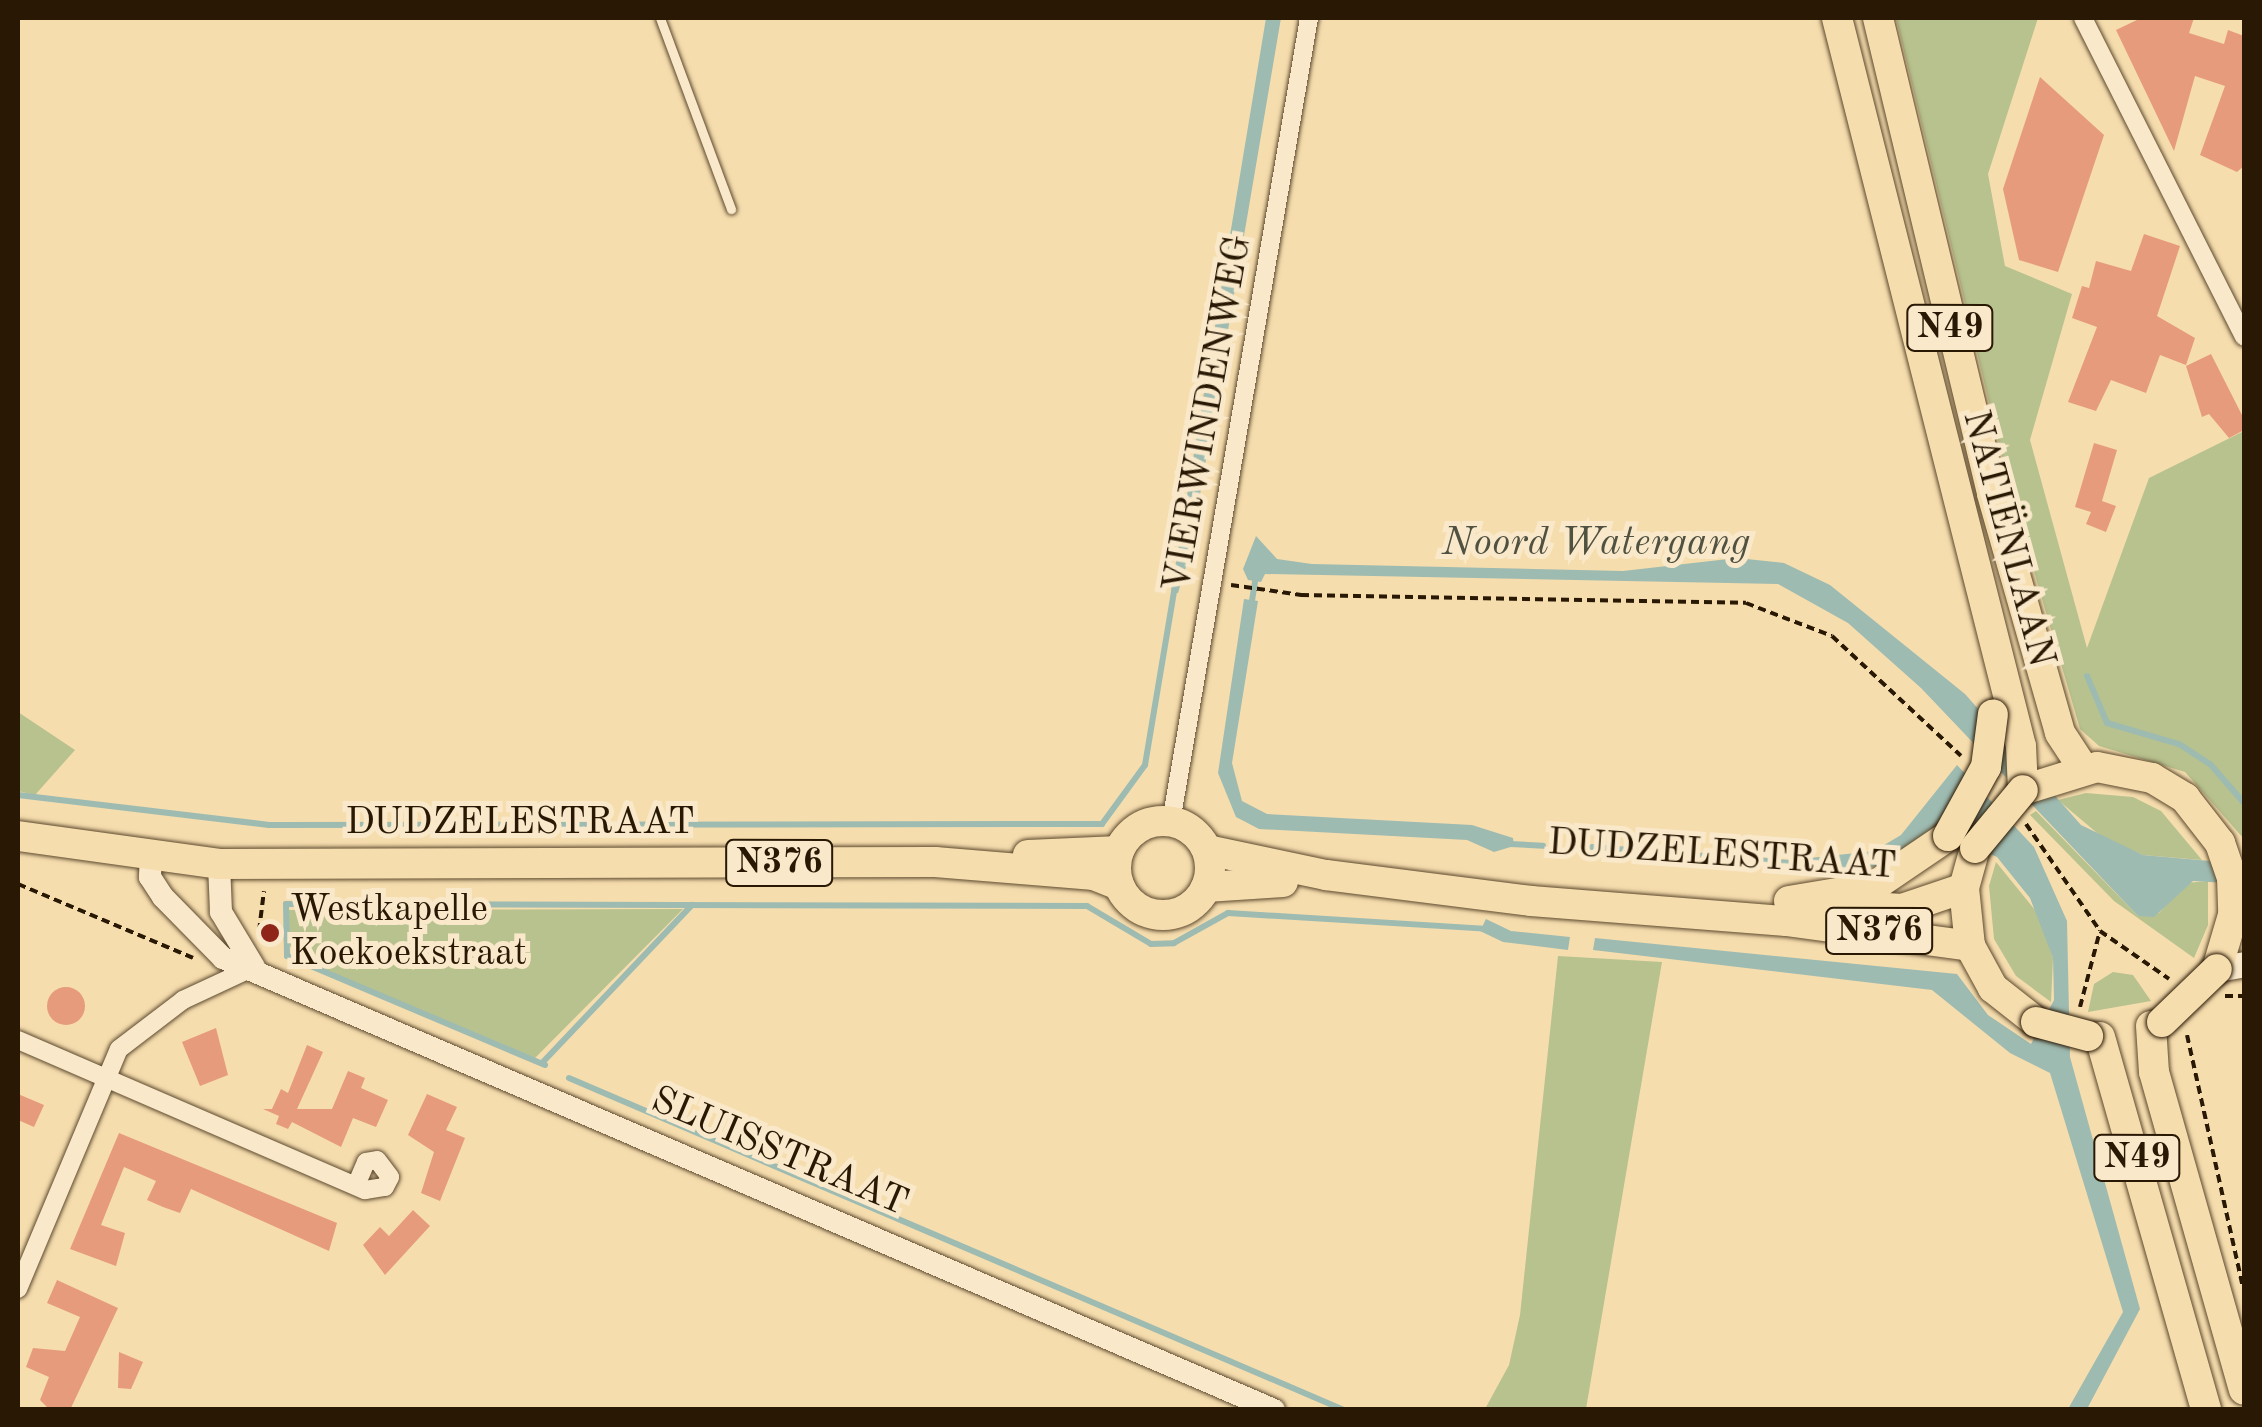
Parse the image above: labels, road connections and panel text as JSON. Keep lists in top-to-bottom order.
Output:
{
  "streets": {
    "main road": [
      "N49",
      "NATIËNLAAN",
      "DUDZELESTRAAT",
      "N376"
    ],
    "street": ["VIERWINDENWEG", "SLUISSTRAAT"]
  },
  "crossings": [
    ["N49", "NATIËNLAAN"],
    ["N49", "DUDZELESTRAAT"],
    ["VIERWINDENWEG", "DUDZELESTRAAT"],
    ["VIERWINDENWEG", "N376"],
    ["NATIËNLAAN", "DUDZELESTRAAT"],
    ["DUDZELESTRAAT", "N376"],
    ["N376", "SLUISSTRAAT"]
  ],
  "water": ["Noord Watergang"],
  "places": ["Westkapelle Koekoekstraat"]
}
